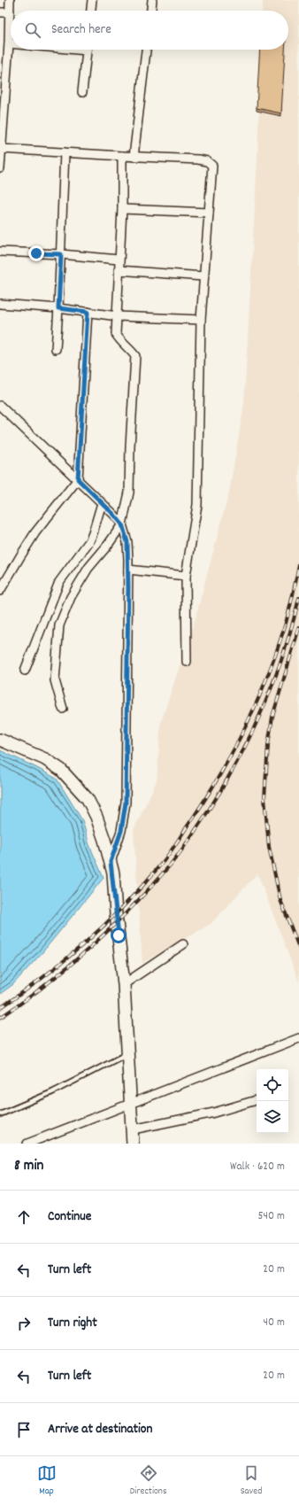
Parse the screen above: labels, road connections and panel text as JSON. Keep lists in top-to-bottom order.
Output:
{
  "page": {
    "search": "Search here",
    "heading": ["8 min", "Walk · 620 m"],
    "list": [
      ["Continue", "540 m"],
      ["Turn left", "20 m"],
      ["Turn right", "40 m"],
      ["Turn left", "20 m"],
      "Arrive at destination"
    ],
    "nav": ["Map", "Directions", "Saved"]
  }
}
